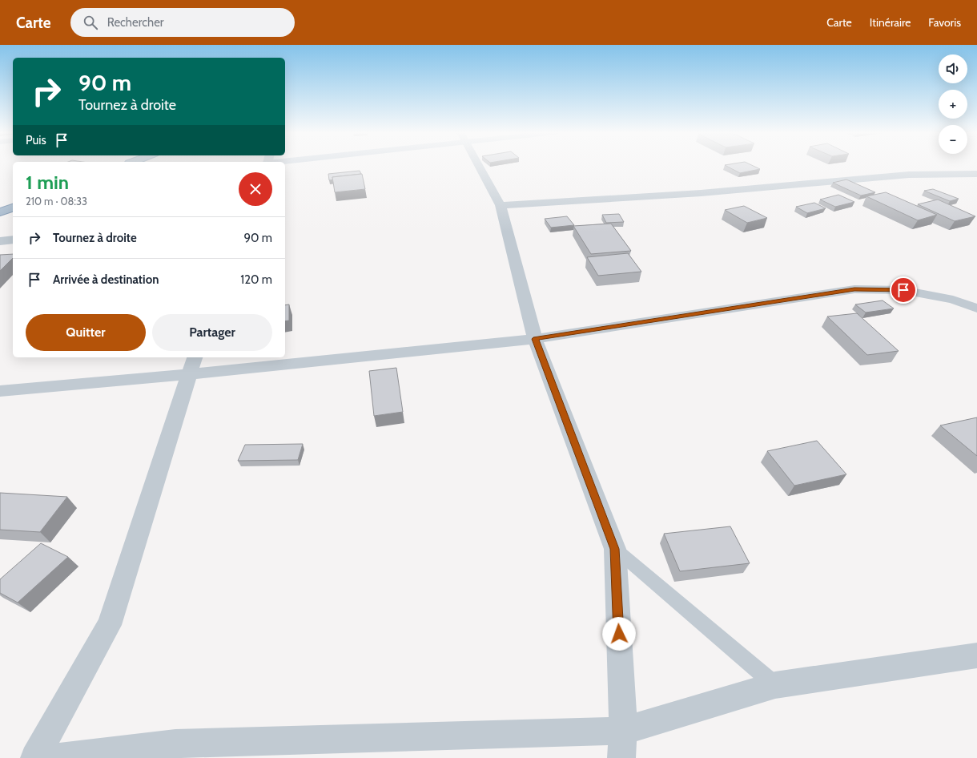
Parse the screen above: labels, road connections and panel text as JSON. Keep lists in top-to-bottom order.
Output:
{
  "page": {
    "header": "Carte",
    "search": "Rechercher",
    "nav": ["Carte", "Itinéraire", "Favoris"],
    "map_buttons": ["+", "−"],
    "turn": ["90 m", "Tournez à droite"],
    "then": "Puis",
    "heading": ["1 min", "210 m · 08:33"],
    "list": [
      {
        "name": "Tournez à droite",
        "value": "90 m"
      },
      {
        "name": "Arrivée à destination",
        "value": "120 m"
      }
    ],
    "buttons": ["Quitter", "Partager"]
  }
}
